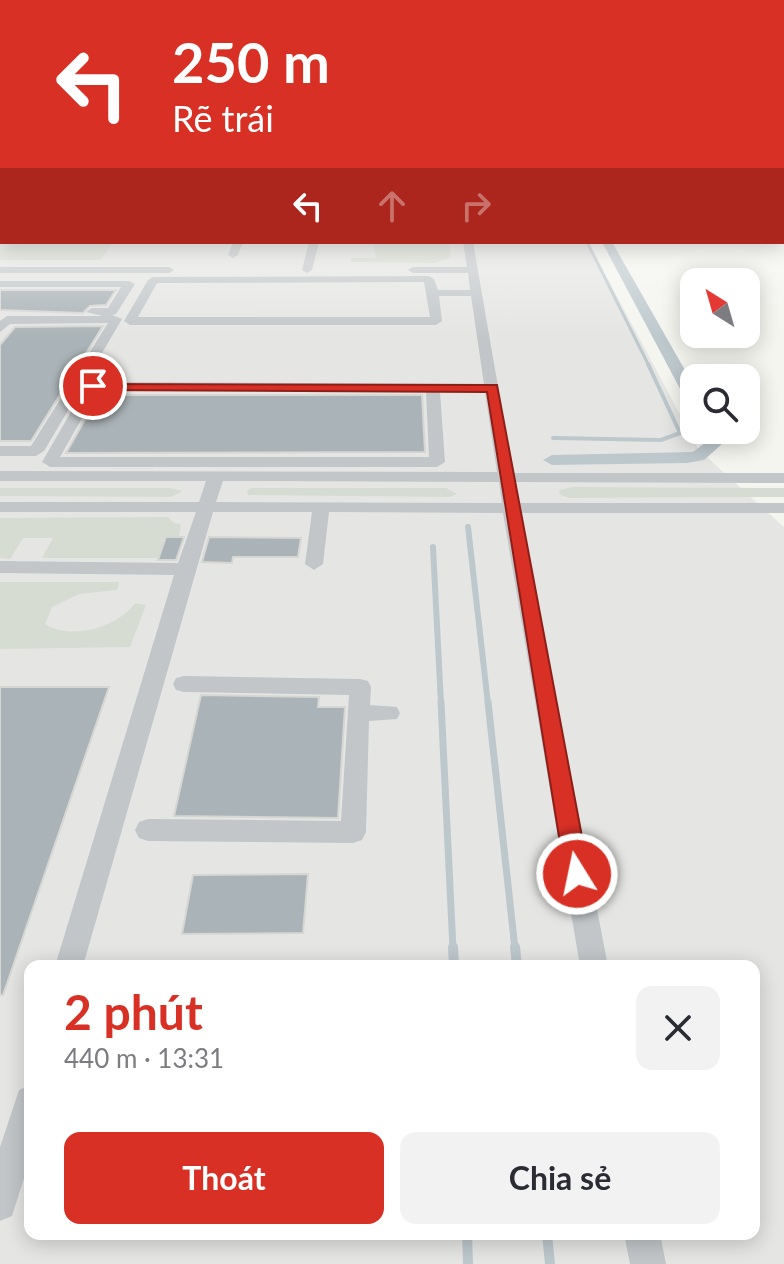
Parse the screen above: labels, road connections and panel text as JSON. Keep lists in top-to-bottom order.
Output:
{
  "north": "top left",
  "page": {
    "turn": ["250 m", "Rẽ trái"],
    "heading": ["2 phút", "440 m · 13:31"],
    "buttons": ["Thoát", "Chia sẻ"]
  }
}
